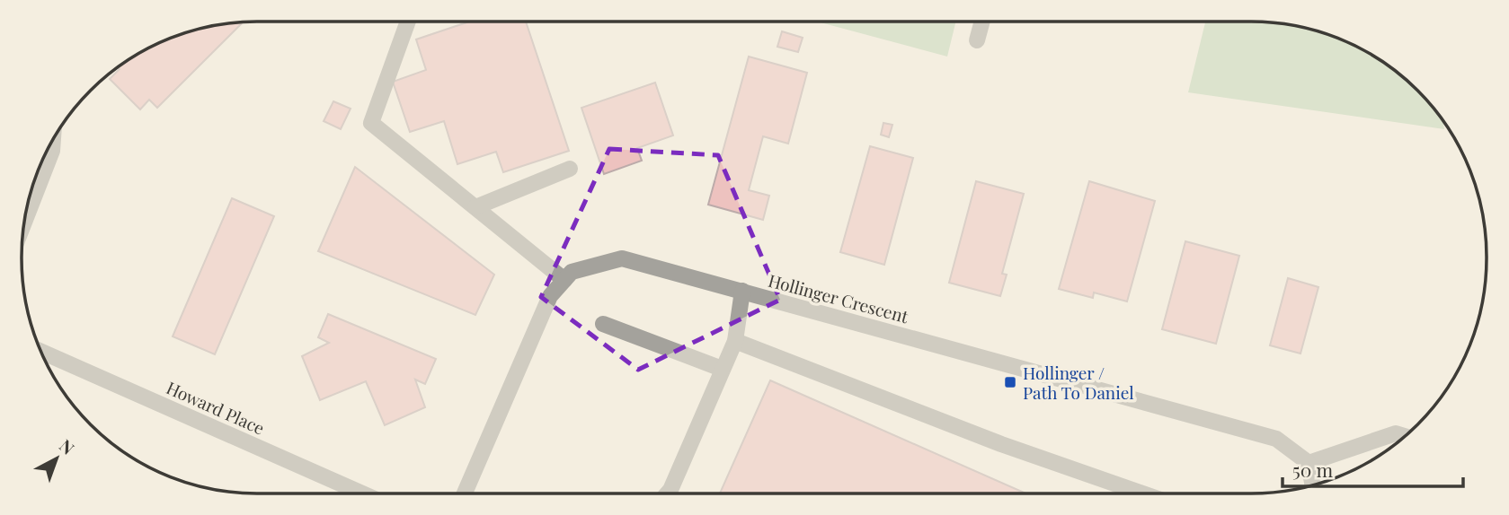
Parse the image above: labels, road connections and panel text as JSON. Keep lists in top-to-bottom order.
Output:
{
  "streets": {
    "street": ["Hollinger Crescent", "Howard Place"]
  },
  "places": {
    "transit": ["Hollinger / Path To Daniel"]
  },
  "scale_bar": "50 m",
  "north": "top right"
}
